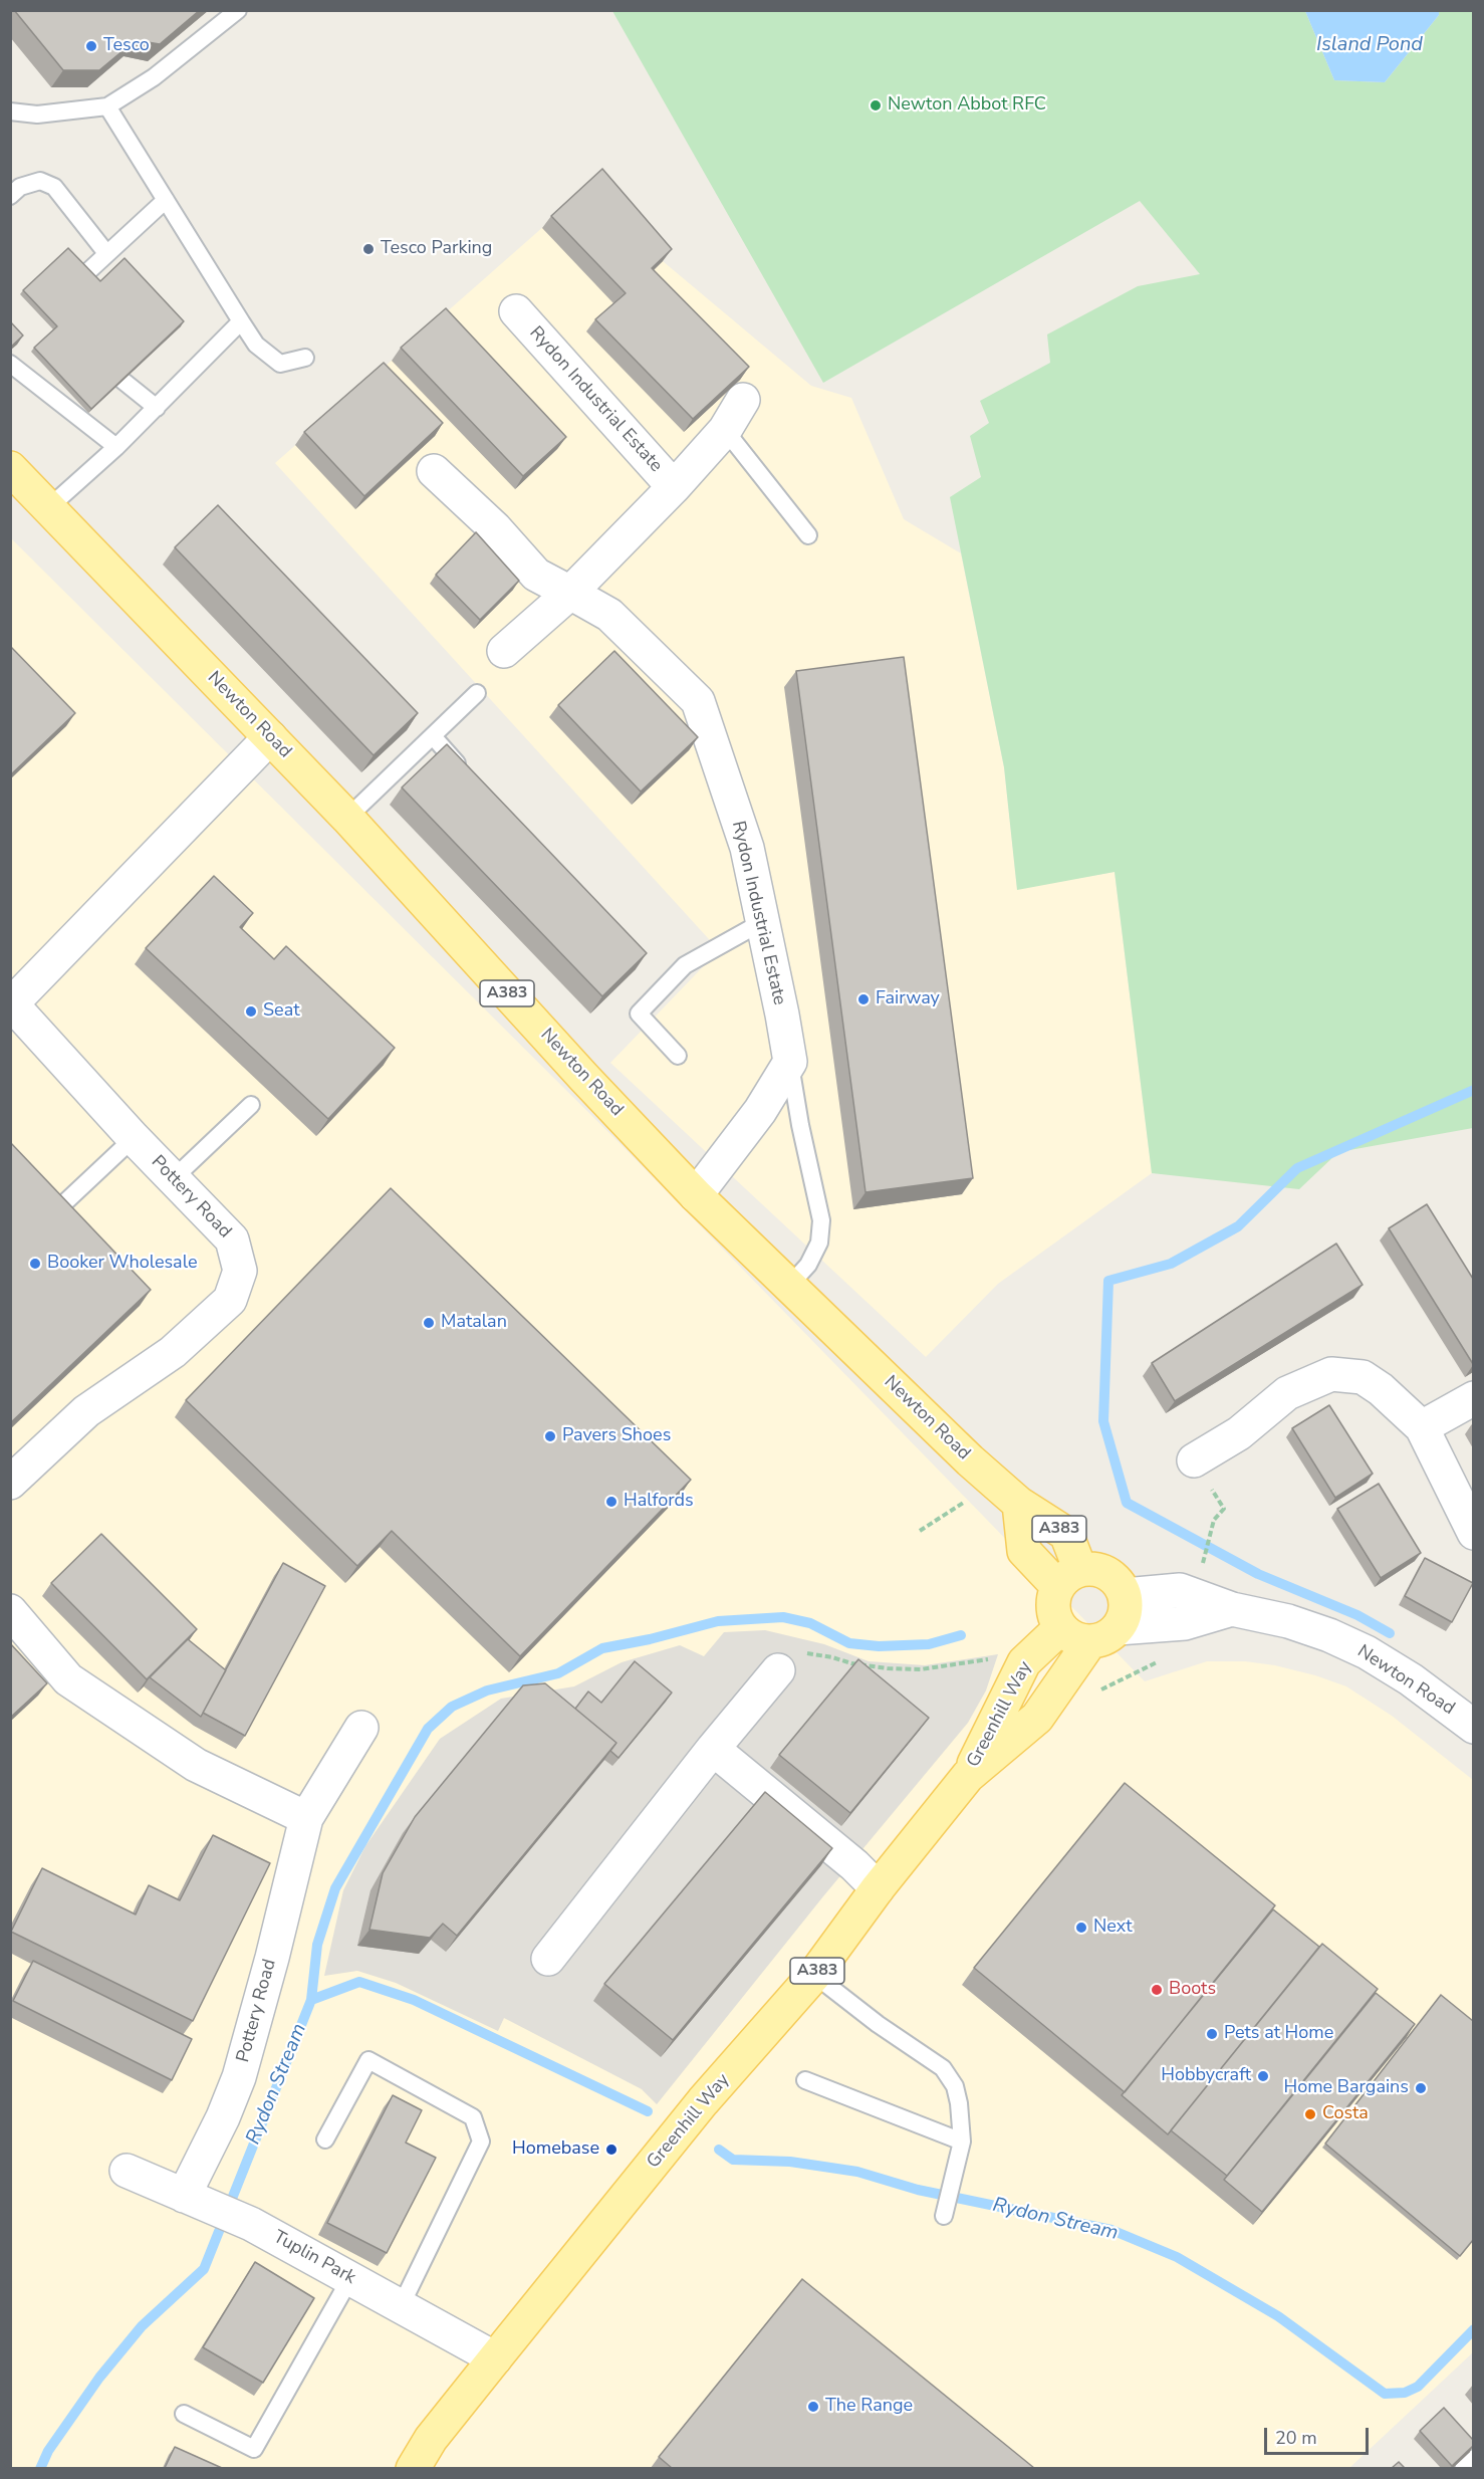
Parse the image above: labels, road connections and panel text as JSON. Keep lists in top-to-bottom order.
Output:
{
  "streets": {
    "main road": ["Newton Road", "A383", "Greenhill Way"],
    "street": ["Rydon Industrial Estate", "Pottery Road", "Tuplin Park"]
  },
  "crossings": [
    ["Newton Road", "A383"],
    ["Newton Road", "Pottery Road"],
    ["Newton Road", "Greenhill Way"],
    ["A383", "Greenhill Way"],
    ["Pottery Road", "Tuplin Park"],
    ["Greenhill Way", "Tuplin Park"]
  ],
  "water": ["Island Pond", "Rydon Stream"],
  "places": [
    "Tesco",
    "Newton Abbot RFC",
    "Tesco Parking",
    "Fairway",
    "Seat",
    "Booker Wholesale",
    "Matalan",
    "Pavers Shoes",
    "Halfords",
    "Next",
    "Boots",
    "Pets at Home",
    "Hobbycraft",
    "Home Bargains",
    "Costa",
    "Homebase",
    "The Range"
  ],
  "scale_bar": "20 m"
}
